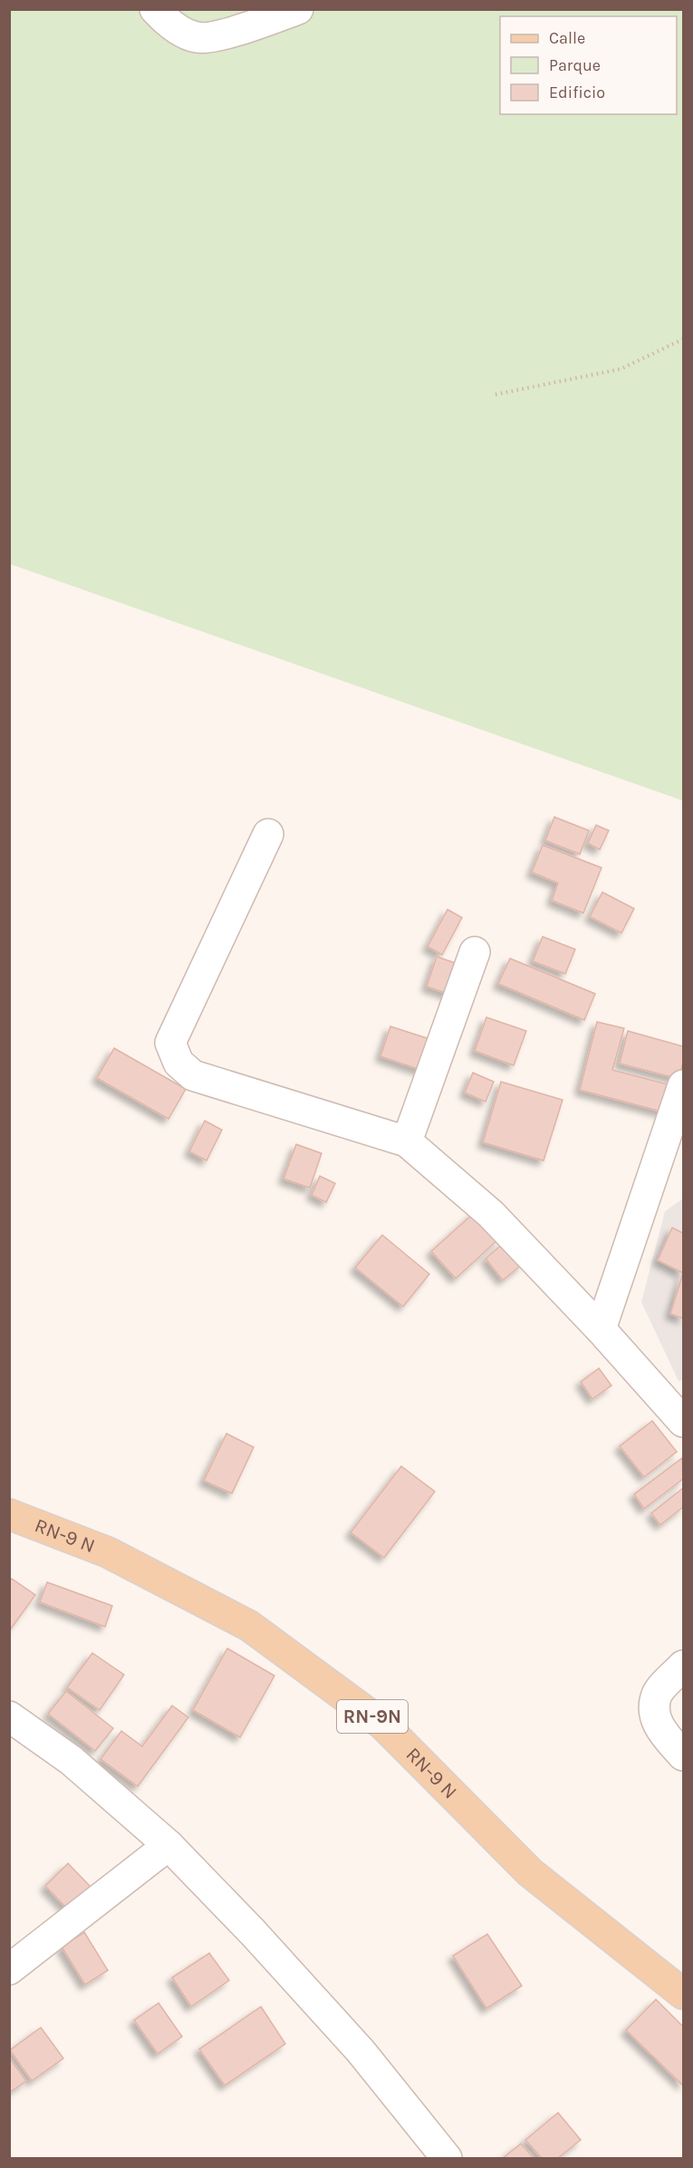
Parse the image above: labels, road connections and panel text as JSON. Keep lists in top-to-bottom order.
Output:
{
  "streets": {
    "main road": ["RN-9 N", "RN-9N"]
  },
  "legend": ["Calle", "Parque", "Edificio"]
}
